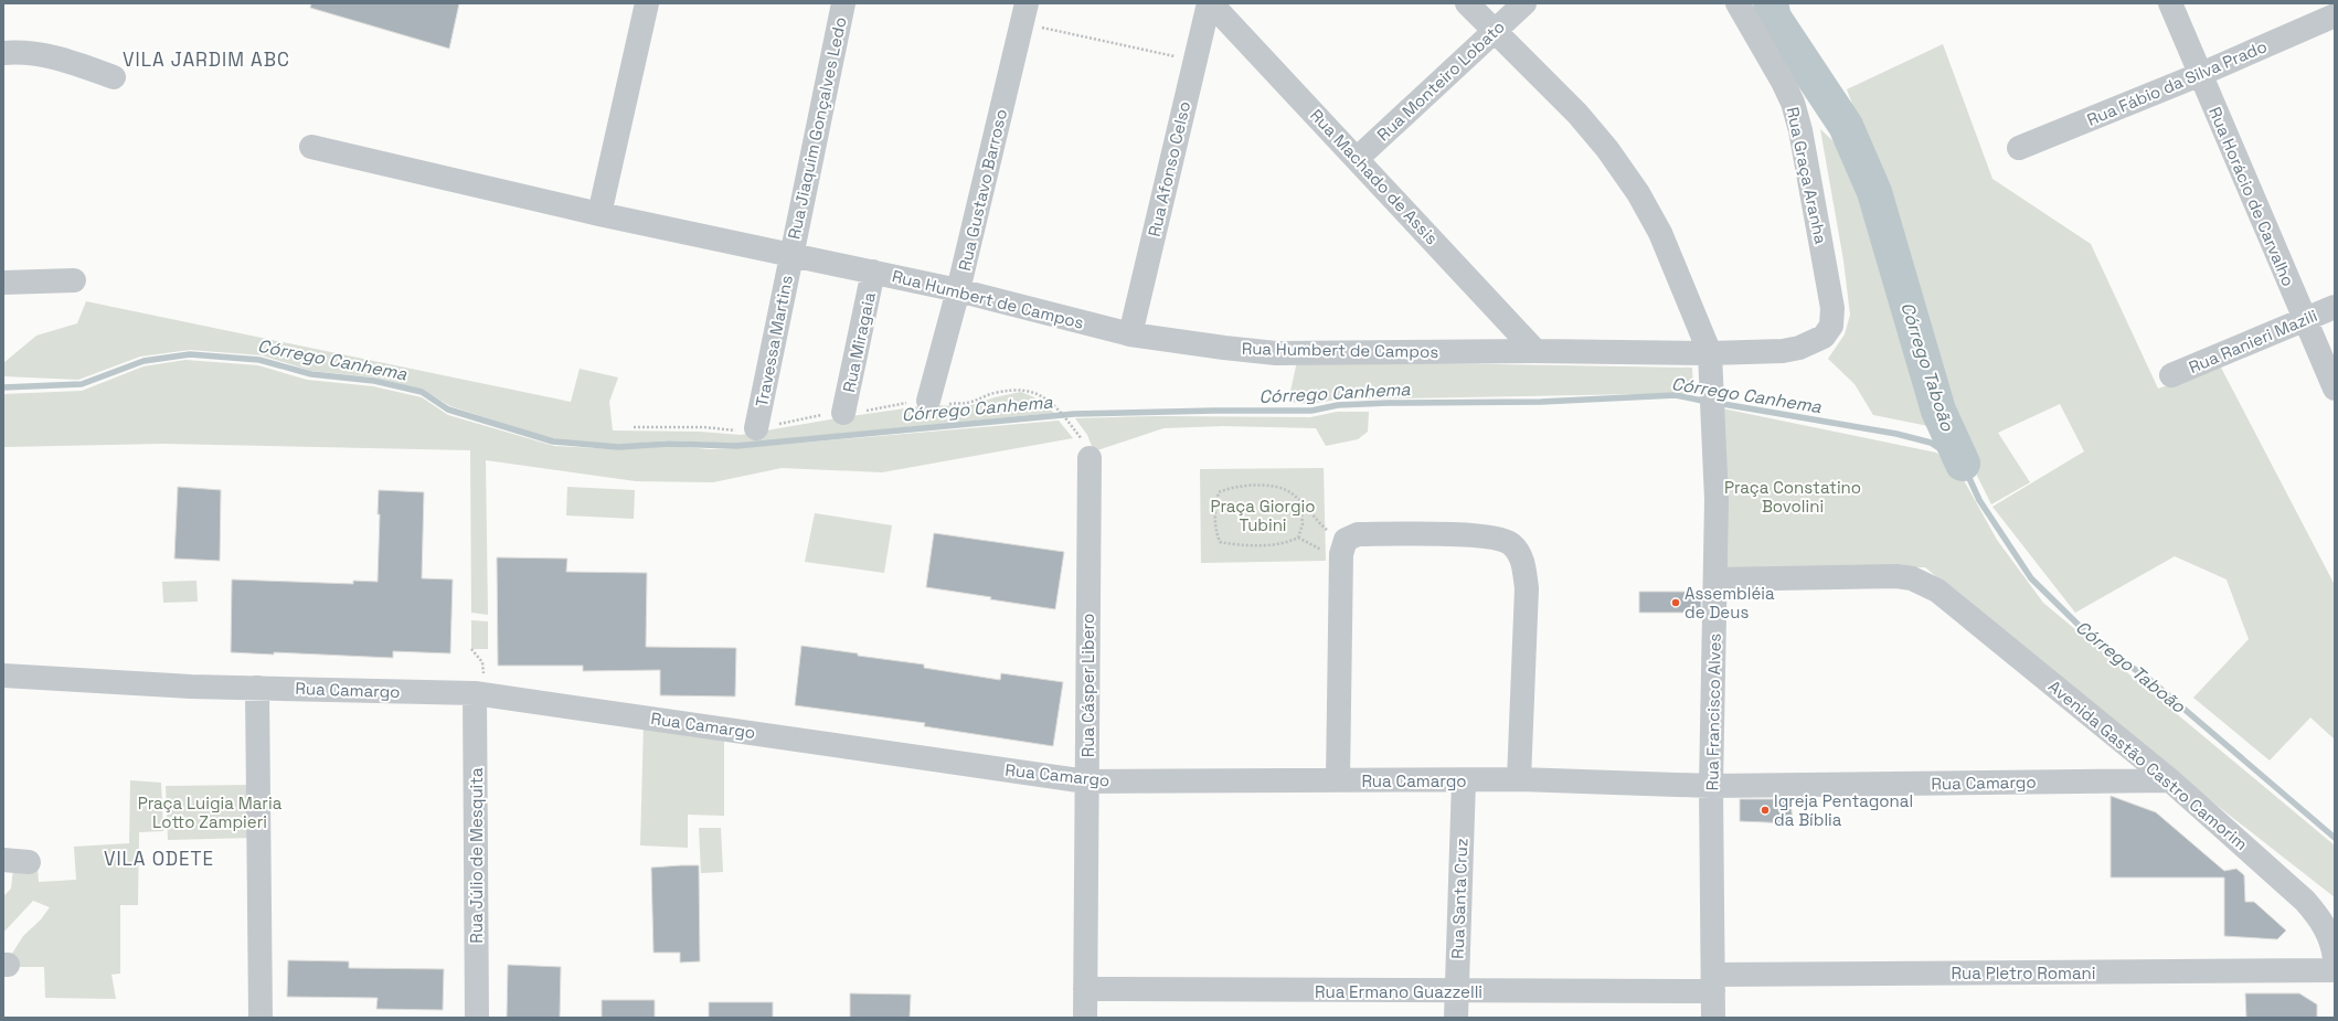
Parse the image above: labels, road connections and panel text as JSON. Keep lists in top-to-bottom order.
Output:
{
  "streets": {
    "street": [
      "Rua Monteiro Lobato",
      "Rua Fábio da Silva Prado",
      "Rua Jiaquim Gonçalves Ledo",
      "Rua Afonso Celso",
      "Rua Graça Aranha",
      "Rua Machado de Assis",
      "Rua Gustavo Barroso",
      "Rua Horácio de Carvalho",
      "Rua Humbert de Campos",
      "Travessa Martins",
      "Rua Ranieri Mazili",
      "Rua Miragaia",
      "Rua Cásper Libero",
      "Rua Camargo",
      "Rua Francisco Alves",
      "Avenida Gastão Castro Camorim",
      "Rua Júlio de Mesquita",
      "Rua Santa Cruz",
      "Rua Pletro Romani",
      "Rua Ermano Guazzelli"
    ]
  },
  "crossings": [
    ["Rua Monteiro Lobato", "Rua Machado de Assis"],
    ["Rua Monteiro Lobato", "Rua Francisco Alves"],
    ["Rua Fábio da Silva Prado", "Rua Horácio de Carvalho"],
    ["Rua Jiaquim Gonçalves Ledo", "Rua Humbert de Campos"],
    ["Rua Jiaquim Gonçalves Ledo", "Travessa Martins"],
    ["Rua Afonso Celso", "Rua Machado de Assis"],
    ["Rua Afonso Celso", "Rua Humbert de Campos"],
    ["Rua Graça Aranha", "Rua Humbert de Campos"],
    ["Rua Machado de Assis", "Rua Humbert de Campos"],
    ["Rua Gustavo Barroso", "Rua Humbert de Campos"],
    ["Rua Horácio de Carvalho", "Rua Ranieri Mazili"],
    ["Rua Humbert de Campos", "Travessa Martins"],
    ["Rua Humbert de Campos", "Rua Miragaia"],
    ["Rua Humbert de Campos", "Rua Francisco Alves"],
    ["Rua Cásper Libero", "Rua Camargo"],
    ["Rua Cásper Libero", "Rua Ermano Guazzelli"],
    ["Rua Camargo", "Rua Francisco Alves"],
    ["Rua Camargo", "Avenida Gastão Castro Camorim"],
    ["Rua Camargo", "Rua Júlio de Mesquita"],
    ["Rua Camargo", "Rua Santa Cruz"],
    ["Rua Francisco Alves", "Avenida Gastão Castro Camorim"],
    ["Rua Francisco Alves", "Rua Pletro Romani"],
    ["Rua Francisco Alves", "Rua Ermano Guazzelli"],
    ["Rua Santa Cruz", "Rua Ermano Guazzelli"],
    ["Rua Pletro Romani", "Rua Ermano Guazzelli"]
  ],
  "districts": ["VILA JARDIM ABC", "VILA ODETE"],
  "water": ["Córrego Canhema", "Córrego Taboão"],
  "parks": ["Praça Constatino Bovolini", "Praça Giorgio Tubini", "Praça Luigia Maria Lotto Zampieri"],
  "places": ["Assembléia de Deus", "Igreja Pentagonal da Bíblia"]
}
